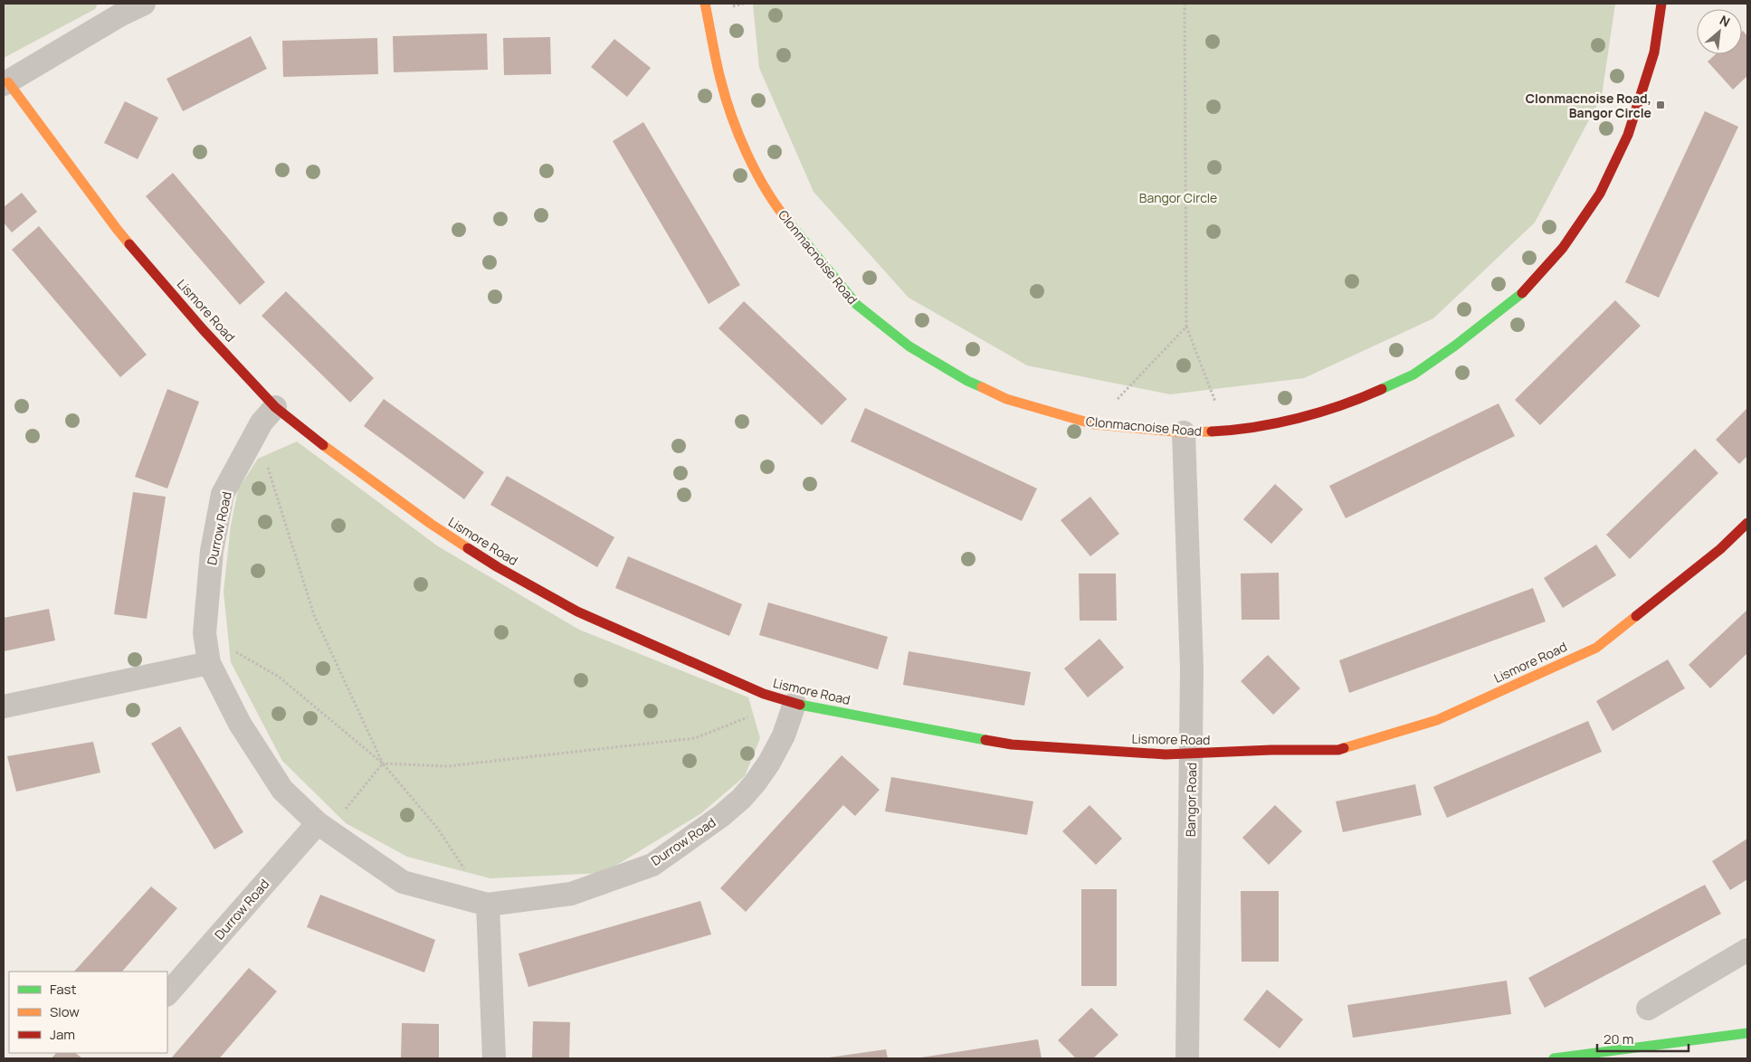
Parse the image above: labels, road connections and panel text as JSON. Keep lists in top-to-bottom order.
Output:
{
  "streets": {
    "street": [
      "Clonmacnoise Road",
      "Lismore Road",
      "Durrow Road",
      "Bangor Road"
    ]
  },
  "crossings": [
    ["Clonmacnoise Road", "Bangor Road"],
    ["Lismore Road", "Durrow Road"],
    ["Lismore Road", "Bangor Road"]
  ],
  "parks": ["Bangor Circle"],
  "places": {
    "transit": ["Clonmacnoise Road, Bangor Circle"]
  },
  "legend": ["Fast", "Slow", "Jam"],
  "scale_bar": "20 m",
  "north": "top right"
}
